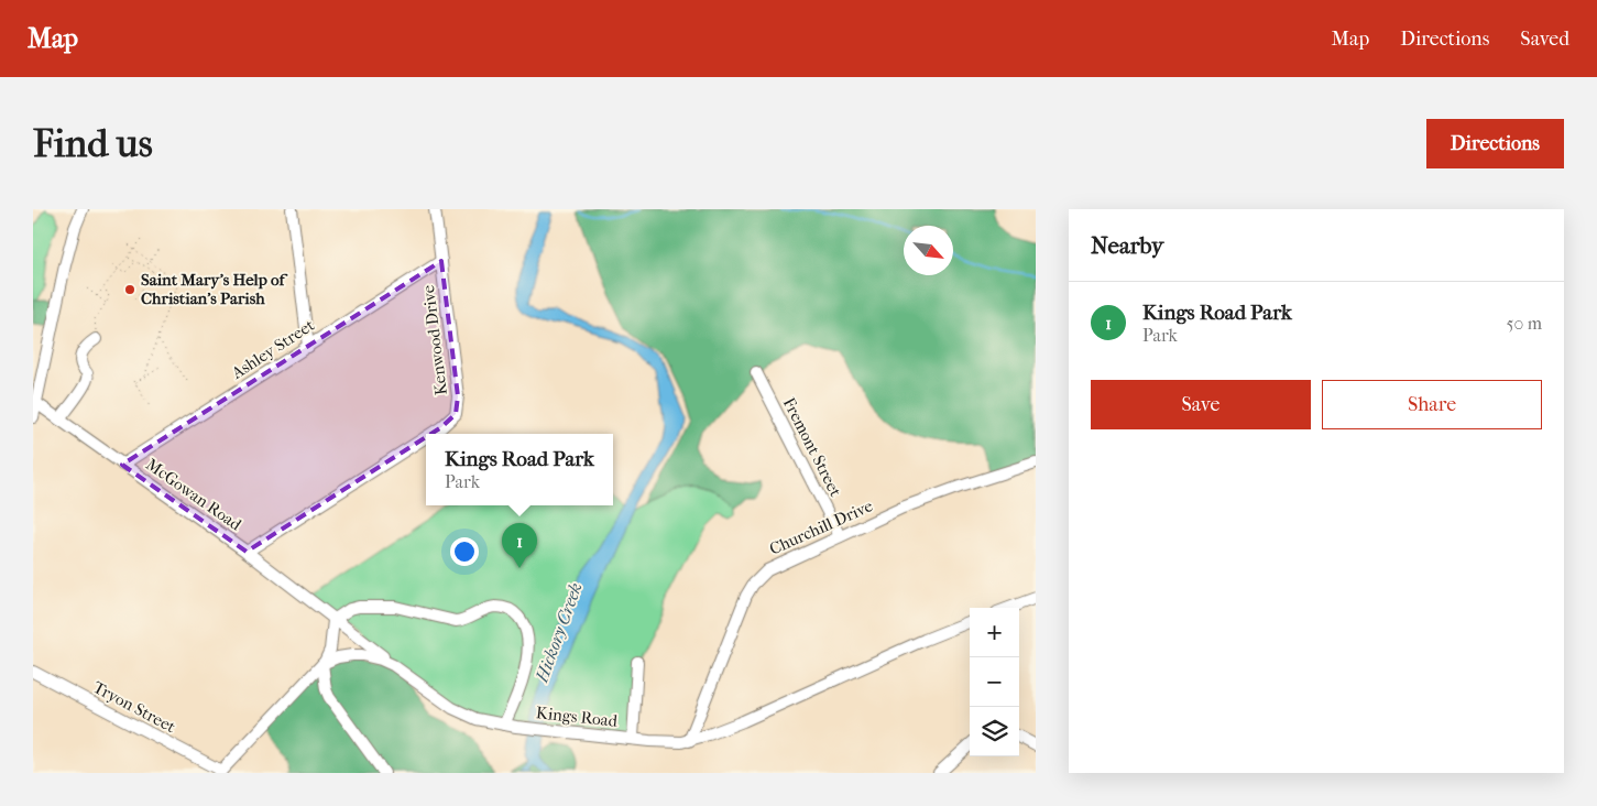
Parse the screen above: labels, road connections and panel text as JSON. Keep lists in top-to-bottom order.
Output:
{
  "streets": {
    "street": [
      "Kenwood Drive",
      "Ashley Street",
      "Fremont Street",
      "McGowan Road",
      "Churchill Drive",
      "Tryon Street",
      "Kings Road"
    ]
  },
  "crossings": [
    ["Kenwood Drive", "Ashley Street"],
    ["Kenwood Drive", "McGowan Road"],
    ["Ashley Street", "McGowan Road"],
    ["Fremont Street", "Churchill Drive"],
    ["McGowan Road", "Kings Road"],
    ["Churchill Drive", "Kings Road"],
    ["Tryon Street", "Kings Road"]
  ],
  "water": ["Hickory Creek"],
  "places": ["Saint Mary's Help of Christian's Parish"],
  "north": "bottom right",
  "page": {
    "header": "Map",
    "nav": ["Map", "Directions", "Saved"],
    "buttons": [
      "Directions",
      ["Save", "Share"]
    ],
    "title": "Find us",
    "heading": "Nearby",
    "list": [
      {
        "mark": "1",
        "name": "Kings Road Park",
        "note": "Park",
        "value": "50 m"
      }
    ],
    "popup": ["Kings Road Park", "Park"],
    "pins": "1",
    "map_buttons": ["+", "−"]
  }
}
